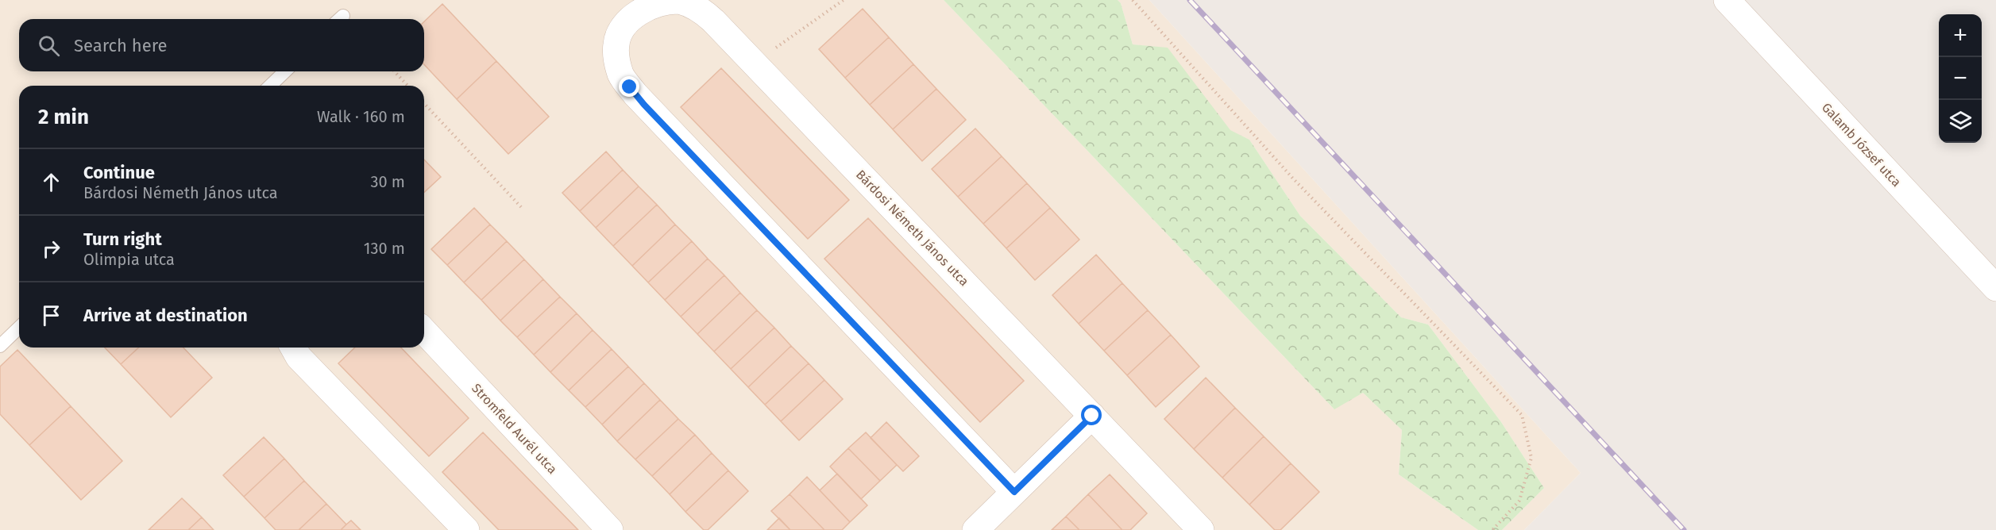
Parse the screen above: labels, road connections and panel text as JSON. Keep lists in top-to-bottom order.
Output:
{
  "streets": {
    "street": ["Galamb József utca", "Bárdosi Németh János utca", "Stromfeld Aurél utca"]
  },
  "page": {
    "map_buttons": ["+", "−"],
    "search": "Search here",
    "heading": ["2 min", "Walk · 160 m"],
    "list": [
      ["Continue", "Bárdosi Németh János utca", "30 m"],
      ["Turn right", "Olimpia utca", "130 m"],
      "Arrive at destination"
    ]
  }
}
